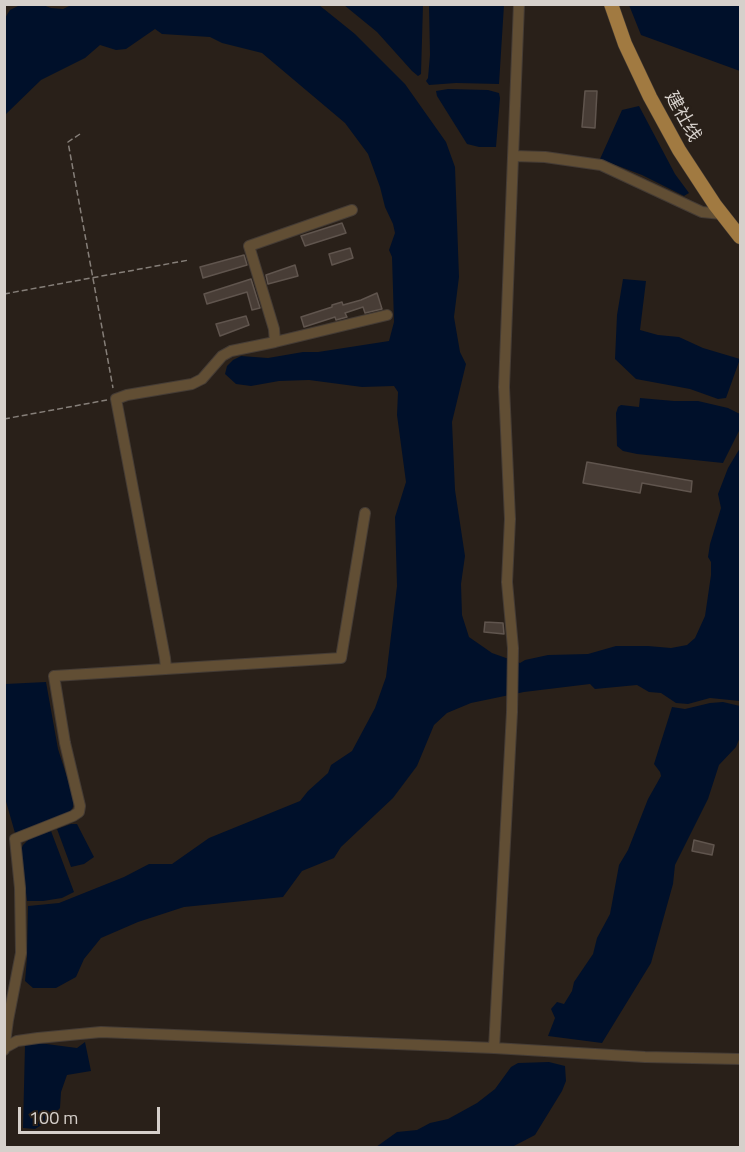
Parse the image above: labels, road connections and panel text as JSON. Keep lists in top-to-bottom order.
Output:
{
  "streets": {
    "main road": ["建社线"]
  },
  "scale_bar": "100 m"
}
